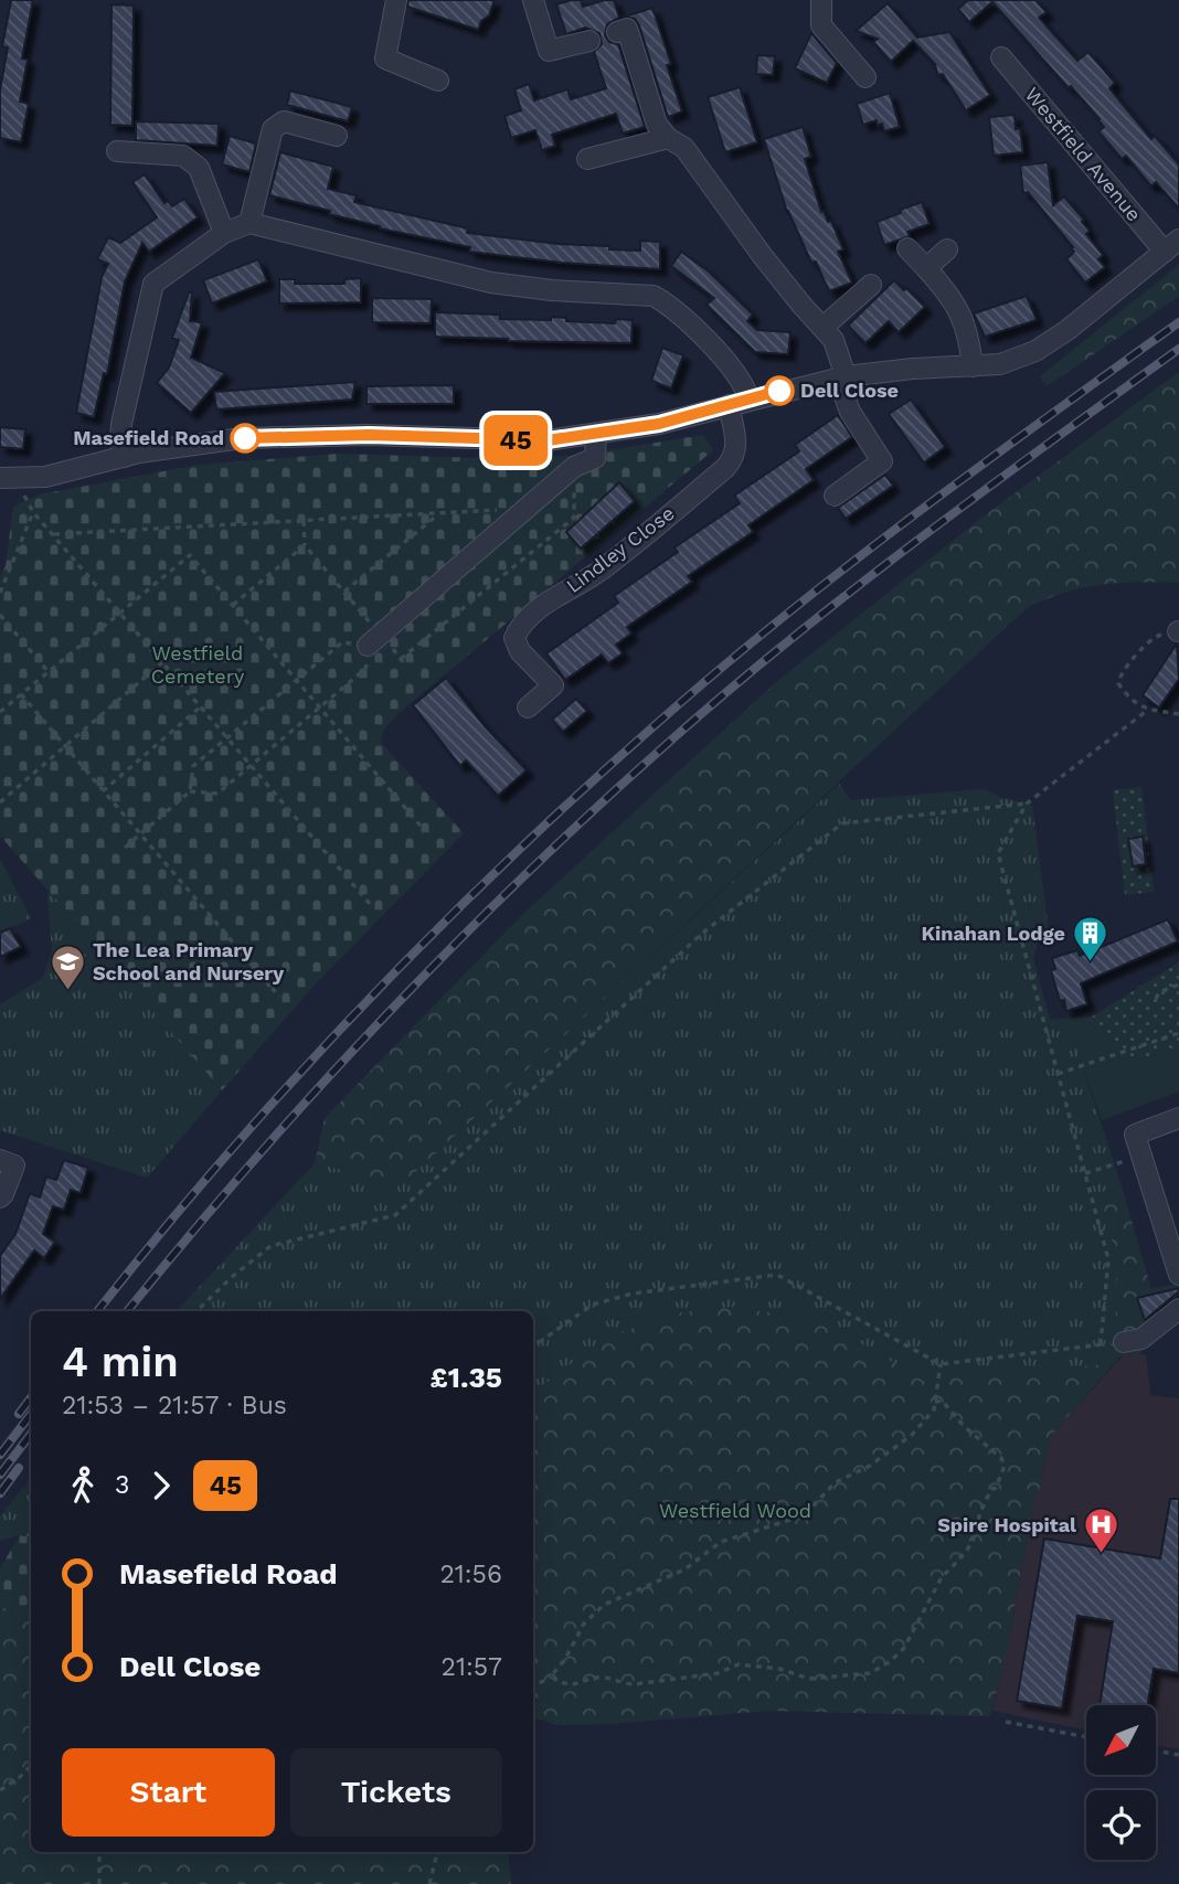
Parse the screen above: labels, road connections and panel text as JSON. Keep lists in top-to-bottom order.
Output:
{
  "streets": {
    "street": ["Westfield Avenue", "Lindley Close"]
  },
  "parks": ["Westfield Cemetery", "Westfield Wood"],
  "places": {
    "other": ["Dell Close", "Masefield Road"],
    "building": ["Kinahan Lodge"],
    "school or university": ["The Lea Primary School and Nursery"],
    "hospital": ["Spire Hospital"]
  },
  "lines": ["bus line 45"],
  "north": "bottom left",
  "page": {
    "on_map": "45",
    "heading": ["4 min", "21:53 – 21:57 · Bus", "£1.35"],
    "legs": ["3", "45"],
    "list": [
      {
        "name": "Masefield Road",
        "value": "21:56"
      },
      {
        "name": "Dell Close",
        "value": "21:57"
      }
    ],
    "buttons": ["Start", "Tickets"]
  }
}
